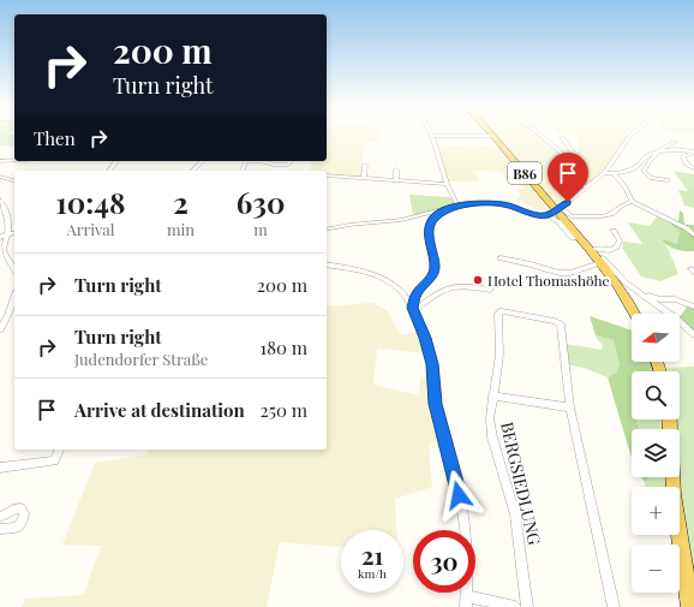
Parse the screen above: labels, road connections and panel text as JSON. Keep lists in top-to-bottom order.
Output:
{
  "streets": {
    "main road": ["B86"],
    "street": ["BERGSIEDLUNG"]
  },
  "places": ["Hotel Thomashöhe"],
  "north": "left",
  "page": {
    "turn": ["200 m", "Turn right"],
    "then": "Then",
    "eta": [
      "10:48",
      "Arrival",
      "2",
      "min",
      "630",
      "m"
    ],
    "list": [
      {
        "name": "Turn right",
        "value": "200 m"
      },
      {
        "name": "Turn right",
        "note": "Judendorfer Straße",
        "value": "180 m"
      },
      {
        "name": "Arrive at destination",
        "value": "250 m"
      }
    ],
    "map_buttons": ["+", "−"],
    "speed": "21 km/h",
    "limit": "30"
  }
}
